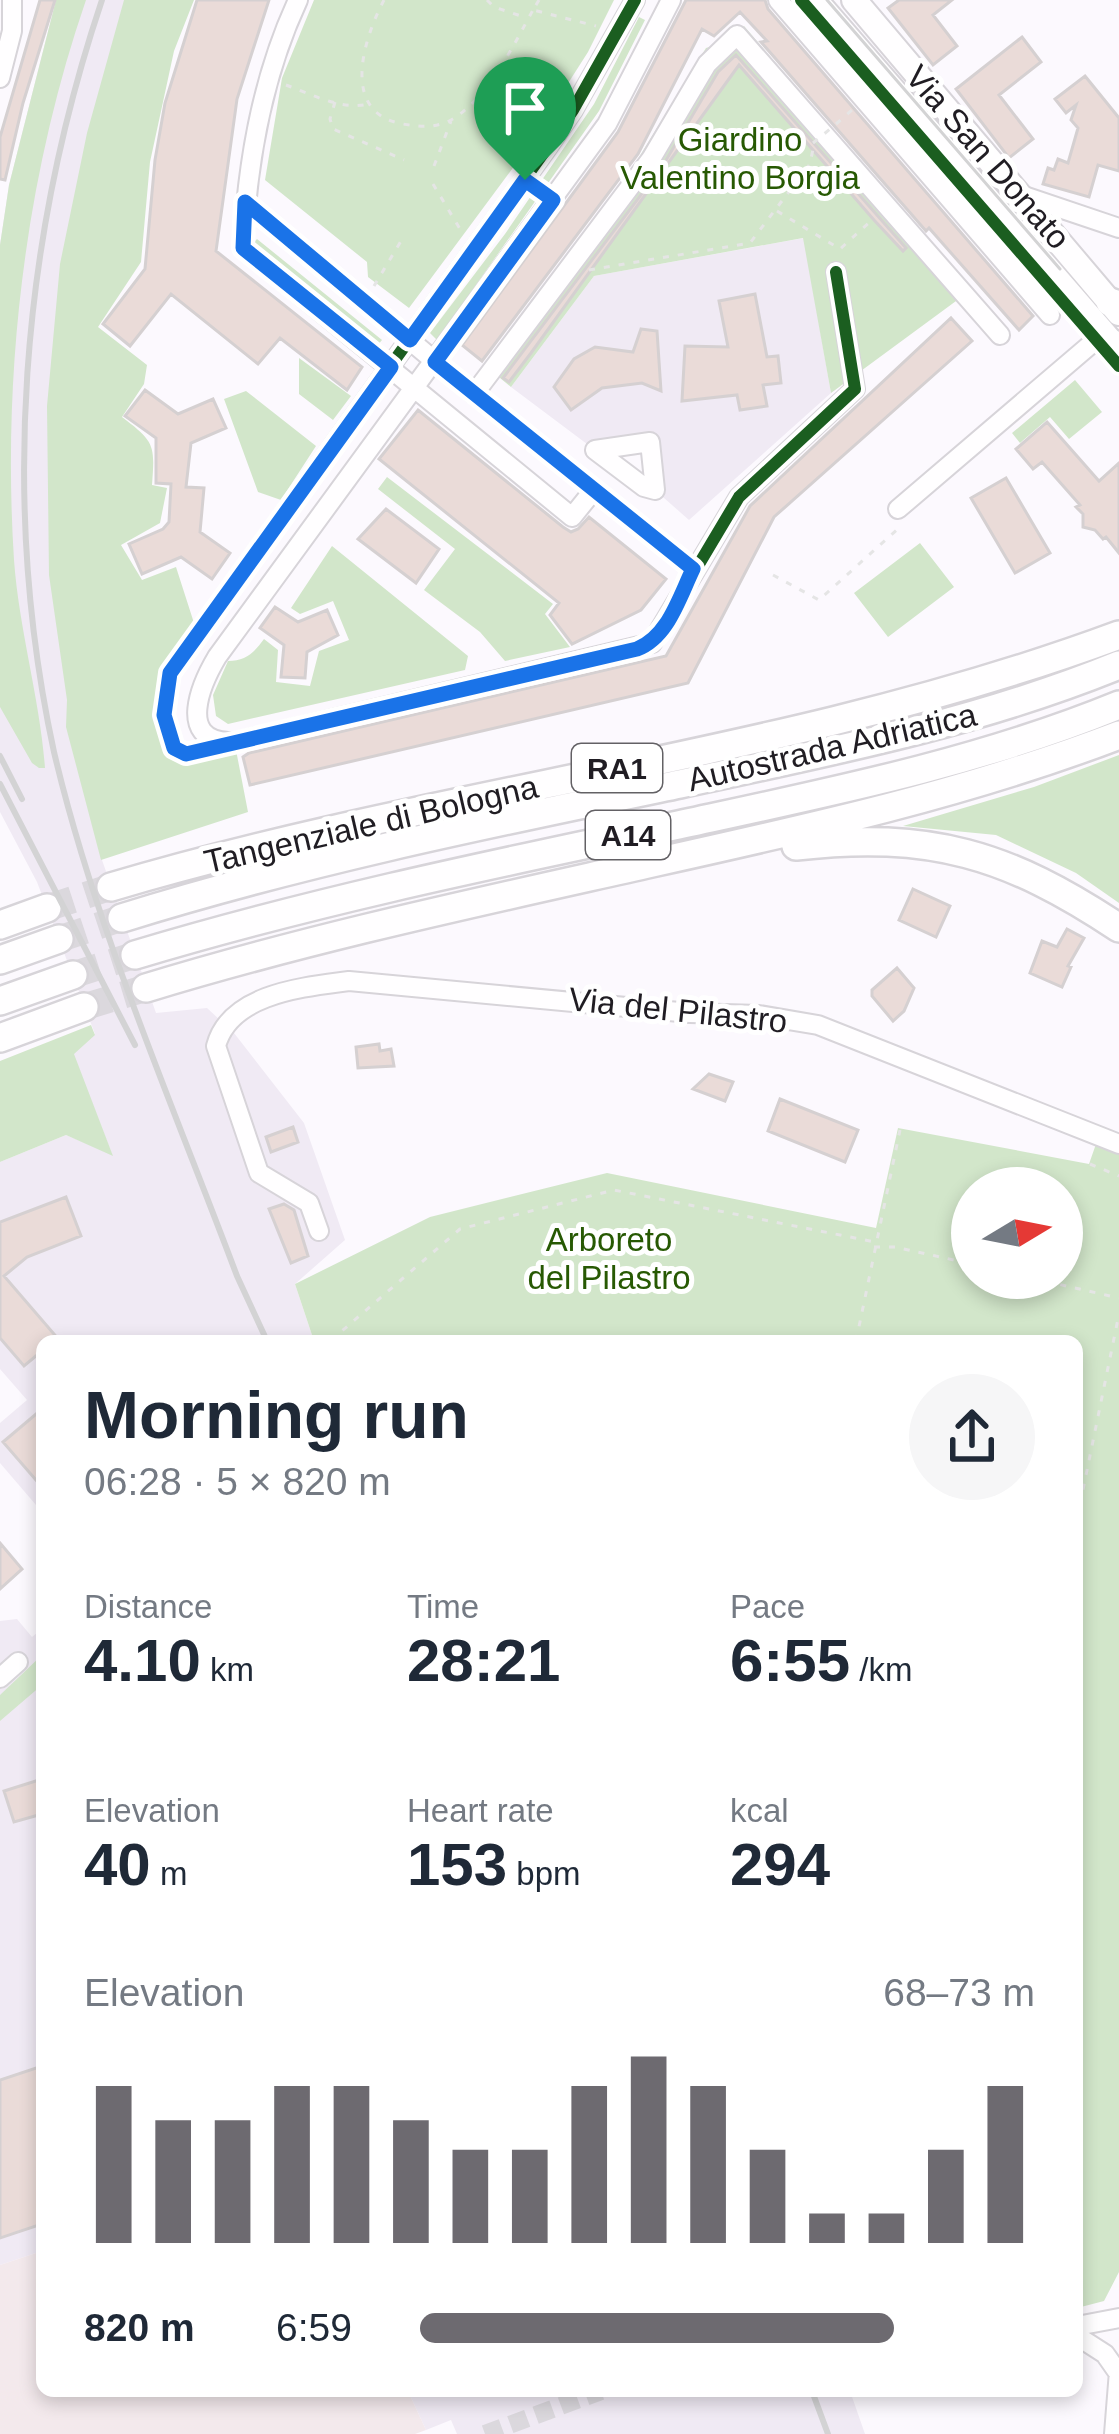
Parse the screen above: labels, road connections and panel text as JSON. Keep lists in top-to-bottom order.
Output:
{
  "streets": {
    "highway": [
      "Autostrada Adriatica",
      "RA1",
      "Tangenziale di Bologna",
      "A14"
    ],
    "main road": ["Via San Donato"],
    "street": ["Via del Pilastro"]
  },
  "parks": ["Giardino Valentino Borgia", "Arboreto del Pilastro"],
  "north": "right",
  "page": {
    "heading": ["Morning run", "06:28 · 5 × 820 m"],
    "stats": [
      ["Distance", "4.10 km"],
      ["Time", "28:21"],
      ["Pace", "6:55 /km"],
      ["Elevation", "40 m"],
      ["Heart rate", "153 bpm"],
      ["kcal", "294"]
    ],
    "chart": ["Elevation", "68–73 m"],
    "list": [
      {
        "name": "820 m",
        "note": "6:59"
      }
    ]
  }
}
